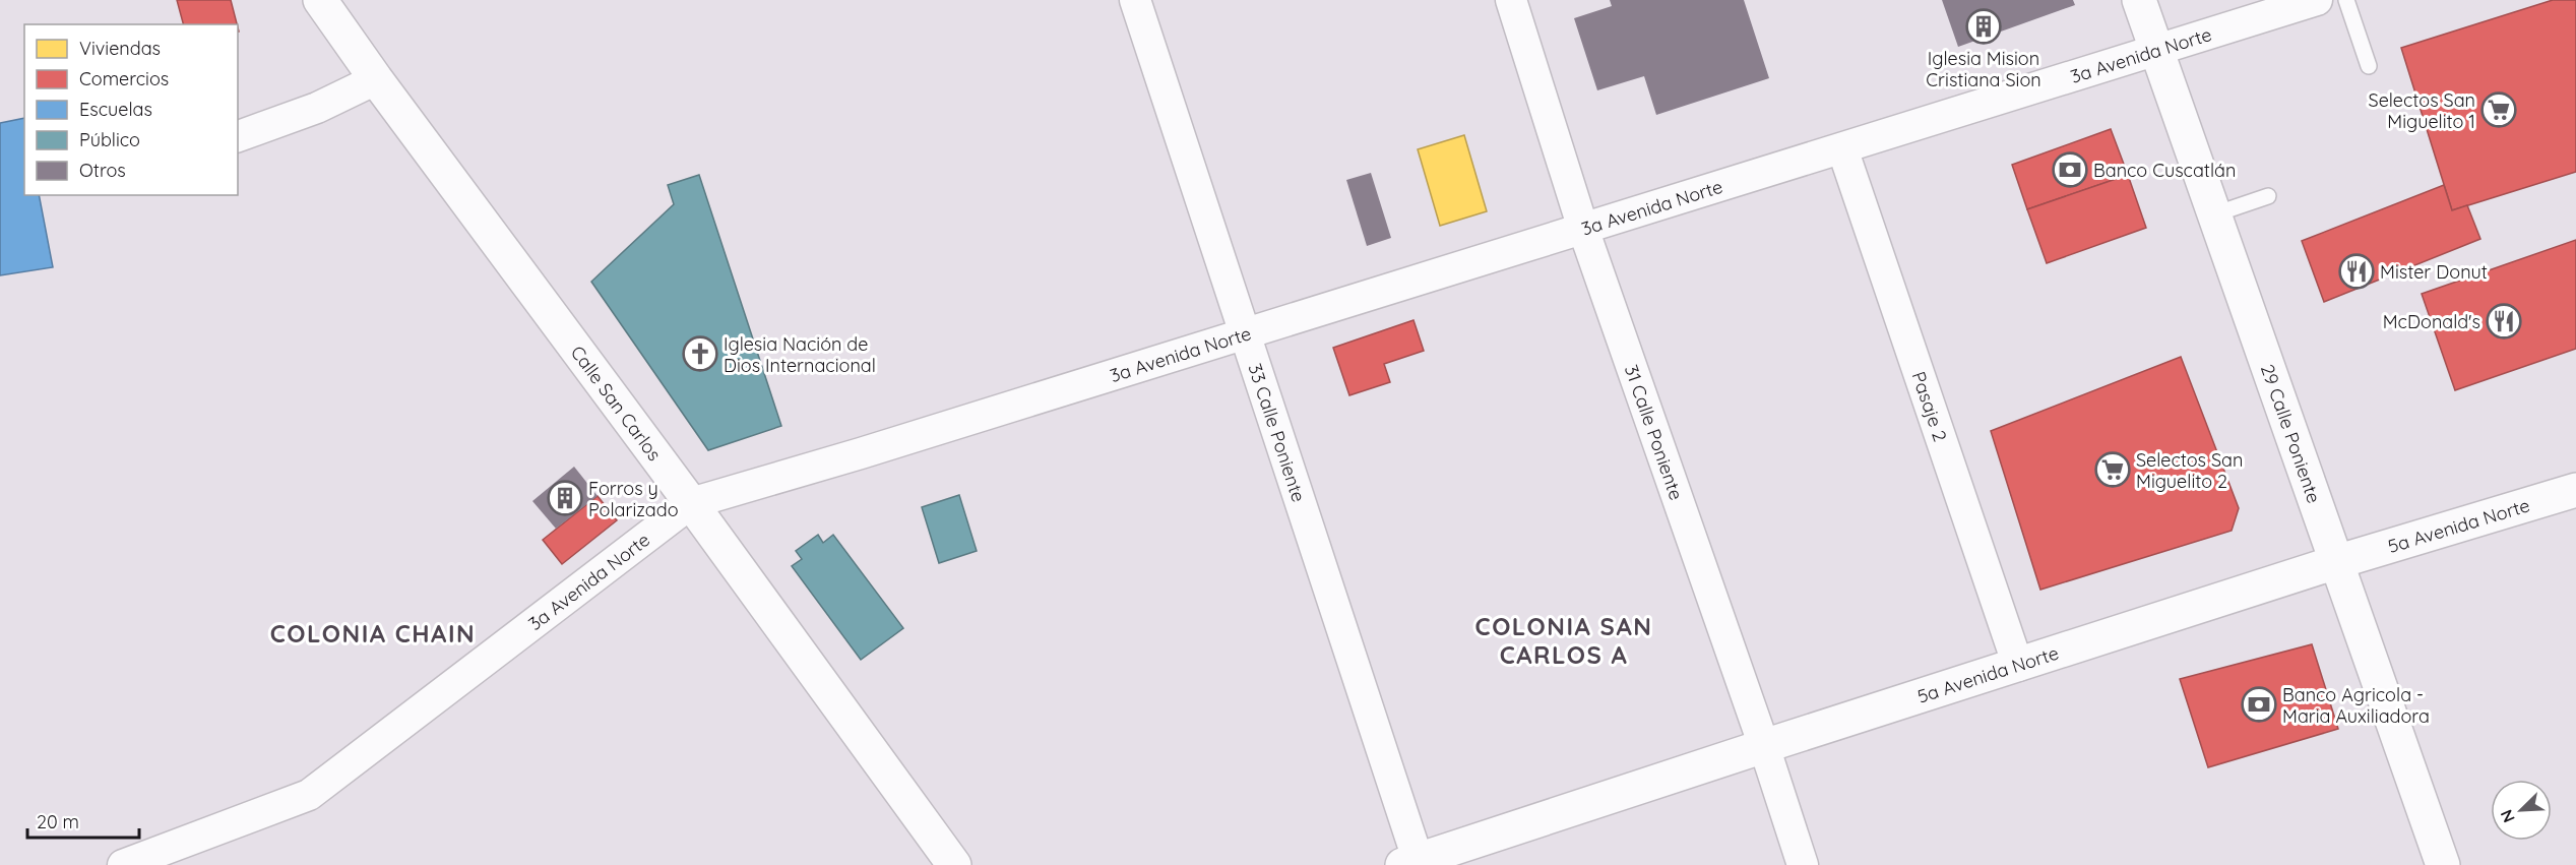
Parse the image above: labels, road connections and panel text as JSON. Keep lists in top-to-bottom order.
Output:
{
  "streets": {
    "street": [
      "3a Avenida Norte",
      "Calle San Carlos",
      "Pasaje 2",
      "33 Calle Poniente",
      "31 Calle Poniente",
      "29 Calle Poniente",
      "5a Avenida Norte"
    ]
  },
  "crossings": [
    ["3a Avenida Norte", "Calle San Carlos"],
    ["3a Avenida Norte", "Pasaje 2"],
    ["3a Avenida Norte", "33 Calle Poniente"],
    ["3a Avenida Norte", "31 Calle Poniente"],
    ["3a Avenida Norte", "29 Calle Poniente"],
    ["Pasaje 2", "5a Avenida Norte"],
    ["33 Calle Poniente", "5a Avenida Norte"],
    ["31 Calle Poniente", "5a Avenida Norte"],
    ["29 Calle Poniente", "5a Avenida Norte"]
  ],
  "districts": ["COLONIA SAN CARLOS A", "COLONIA CHAIN"],
  "places": {
    "building": ["Iglesia Mision Cristiana Sion", "Forros y Polarizado"],
    "supermarket": ["Selectos San Miguelito 1", "Selectos San Miguelito 2"],
    "bank": ["Banco Cuscatlán", "Banco Agricola - Maria Auxiliadora"],
    "restaurant": ["Mister Donut", "McDonald's"],
    "church": ["Iglesia Nación de Dios Internacional"]
  },
  "legend": [
    "Viviendas",
    "Comercios",
    "Escuelas",
    "Público",
    "Otros"
  ],
  "scale_bar": "20 m",
  "north": "bottom left"
}
